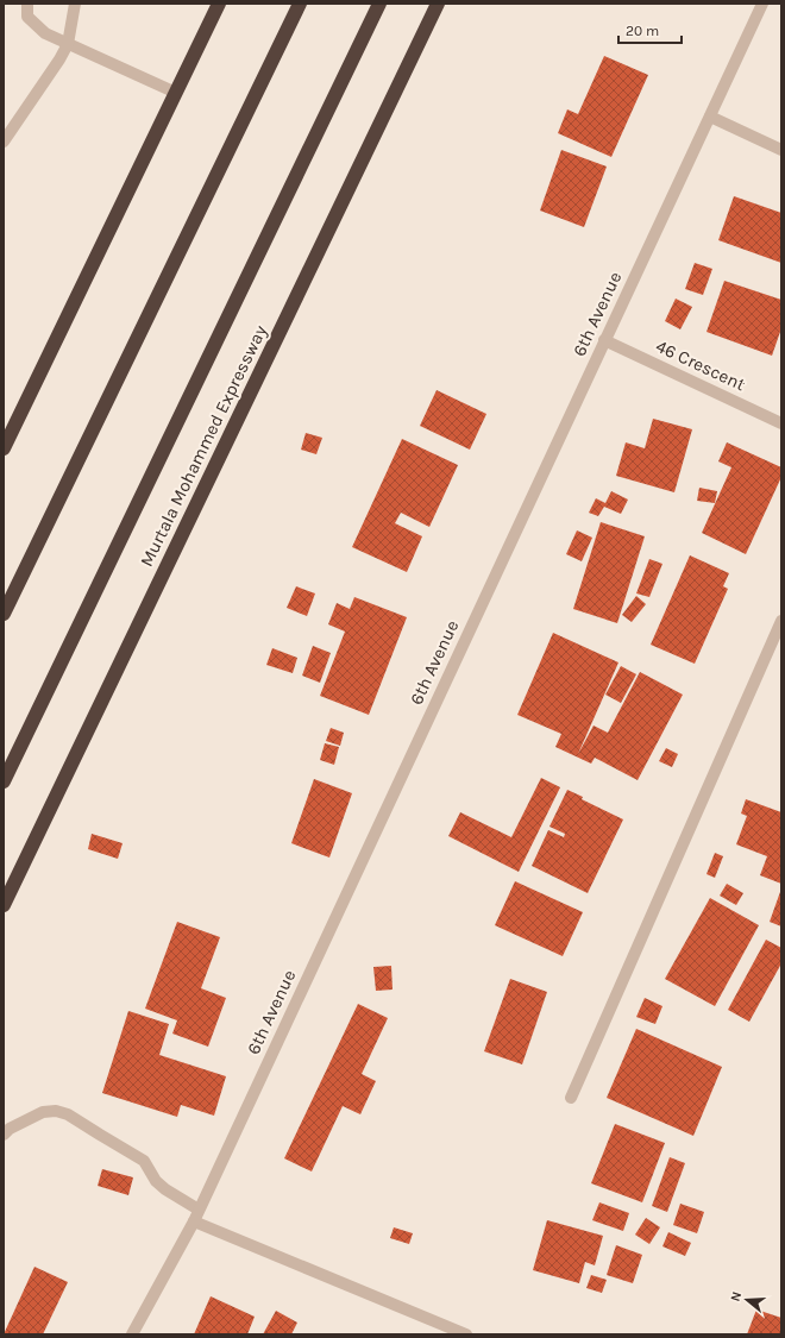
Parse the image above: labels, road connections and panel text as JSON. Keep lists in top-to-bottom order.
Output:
{
  "streets": {
    "highway": ["Murtala Mohammed Expressway"],
    "street": ["6th Avenue", "46 Crescent"]
  },
  "crossings": [
    ["6th Avenue", "46 Crescent"]
  ],
  "scale_bar": "20 m",
  "north": "left"
}
